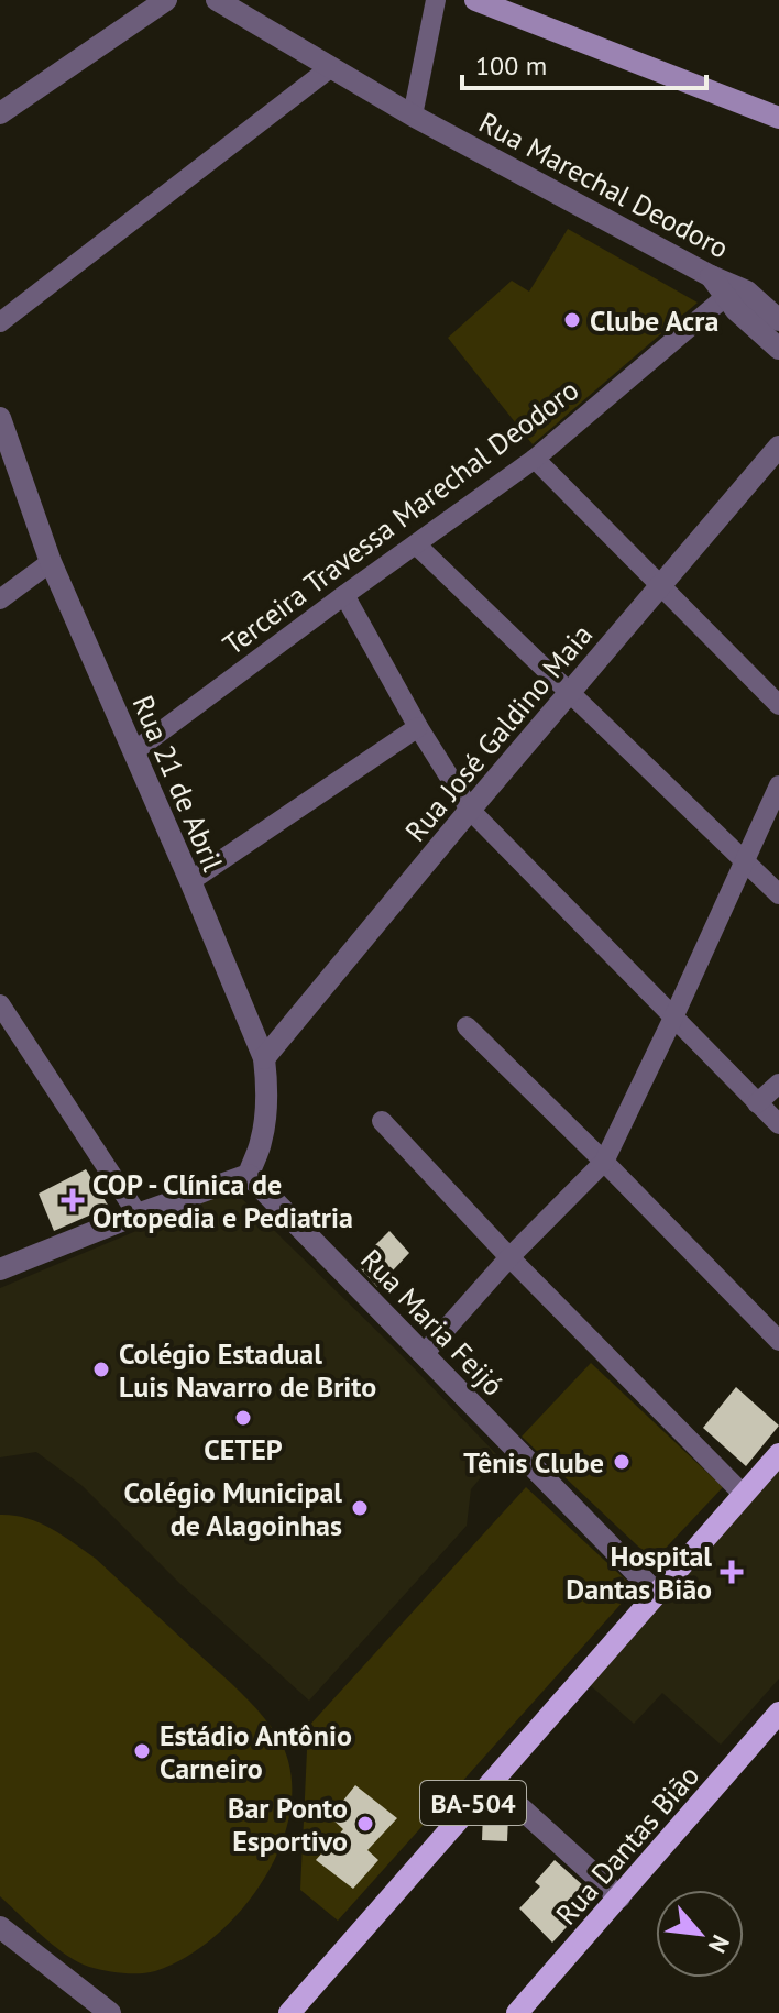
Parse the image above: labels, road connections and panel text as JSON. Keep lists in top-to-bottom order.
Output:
{
  "streets": {
    "main road": ["BA-504", "Rua Dantas Bião"],
    "street": [
      "Rua Marechal Deodoro",
      "Terceira Travessa Marechal Deodoro",
      "Rua José Galdino Maia",
      "Rua 21 de Abril",
      "Rua Maria Feijó"
    ]
  },
  "crossings": [
    ["Rua Marechal Deodoro", "Terceira Travessa Marechal Deodoro"],
    ["Terceira Travessa Marechal Deodoro", "Rua 21 de Abril"],
    ["Rua José Galdino Maia", "Rua 21 de Abril"],
    ["Rua 21 de Abril", "Rua Maria Feijó"],
    ["Rua Maria Feijó", "BA-504"]
  ],
  "places": {
    "other": [
      "Clube Acra",
      "Colégio Estadual Luis Navarro de Brito",
      "CETEP",
      "Tênis Clube",
      "Colégio Municipal de Alagoinhas",
      "Estádio Antônio Carneiro",
      "Bar Ponto Esportivo"
    ],
    "health": ["COP - Clínica de Ortopedia e Pediatria", "Hospital Dantas Bião"]
  },
  "scale_bar": "100 m",
  "north": "bottom right"
}
